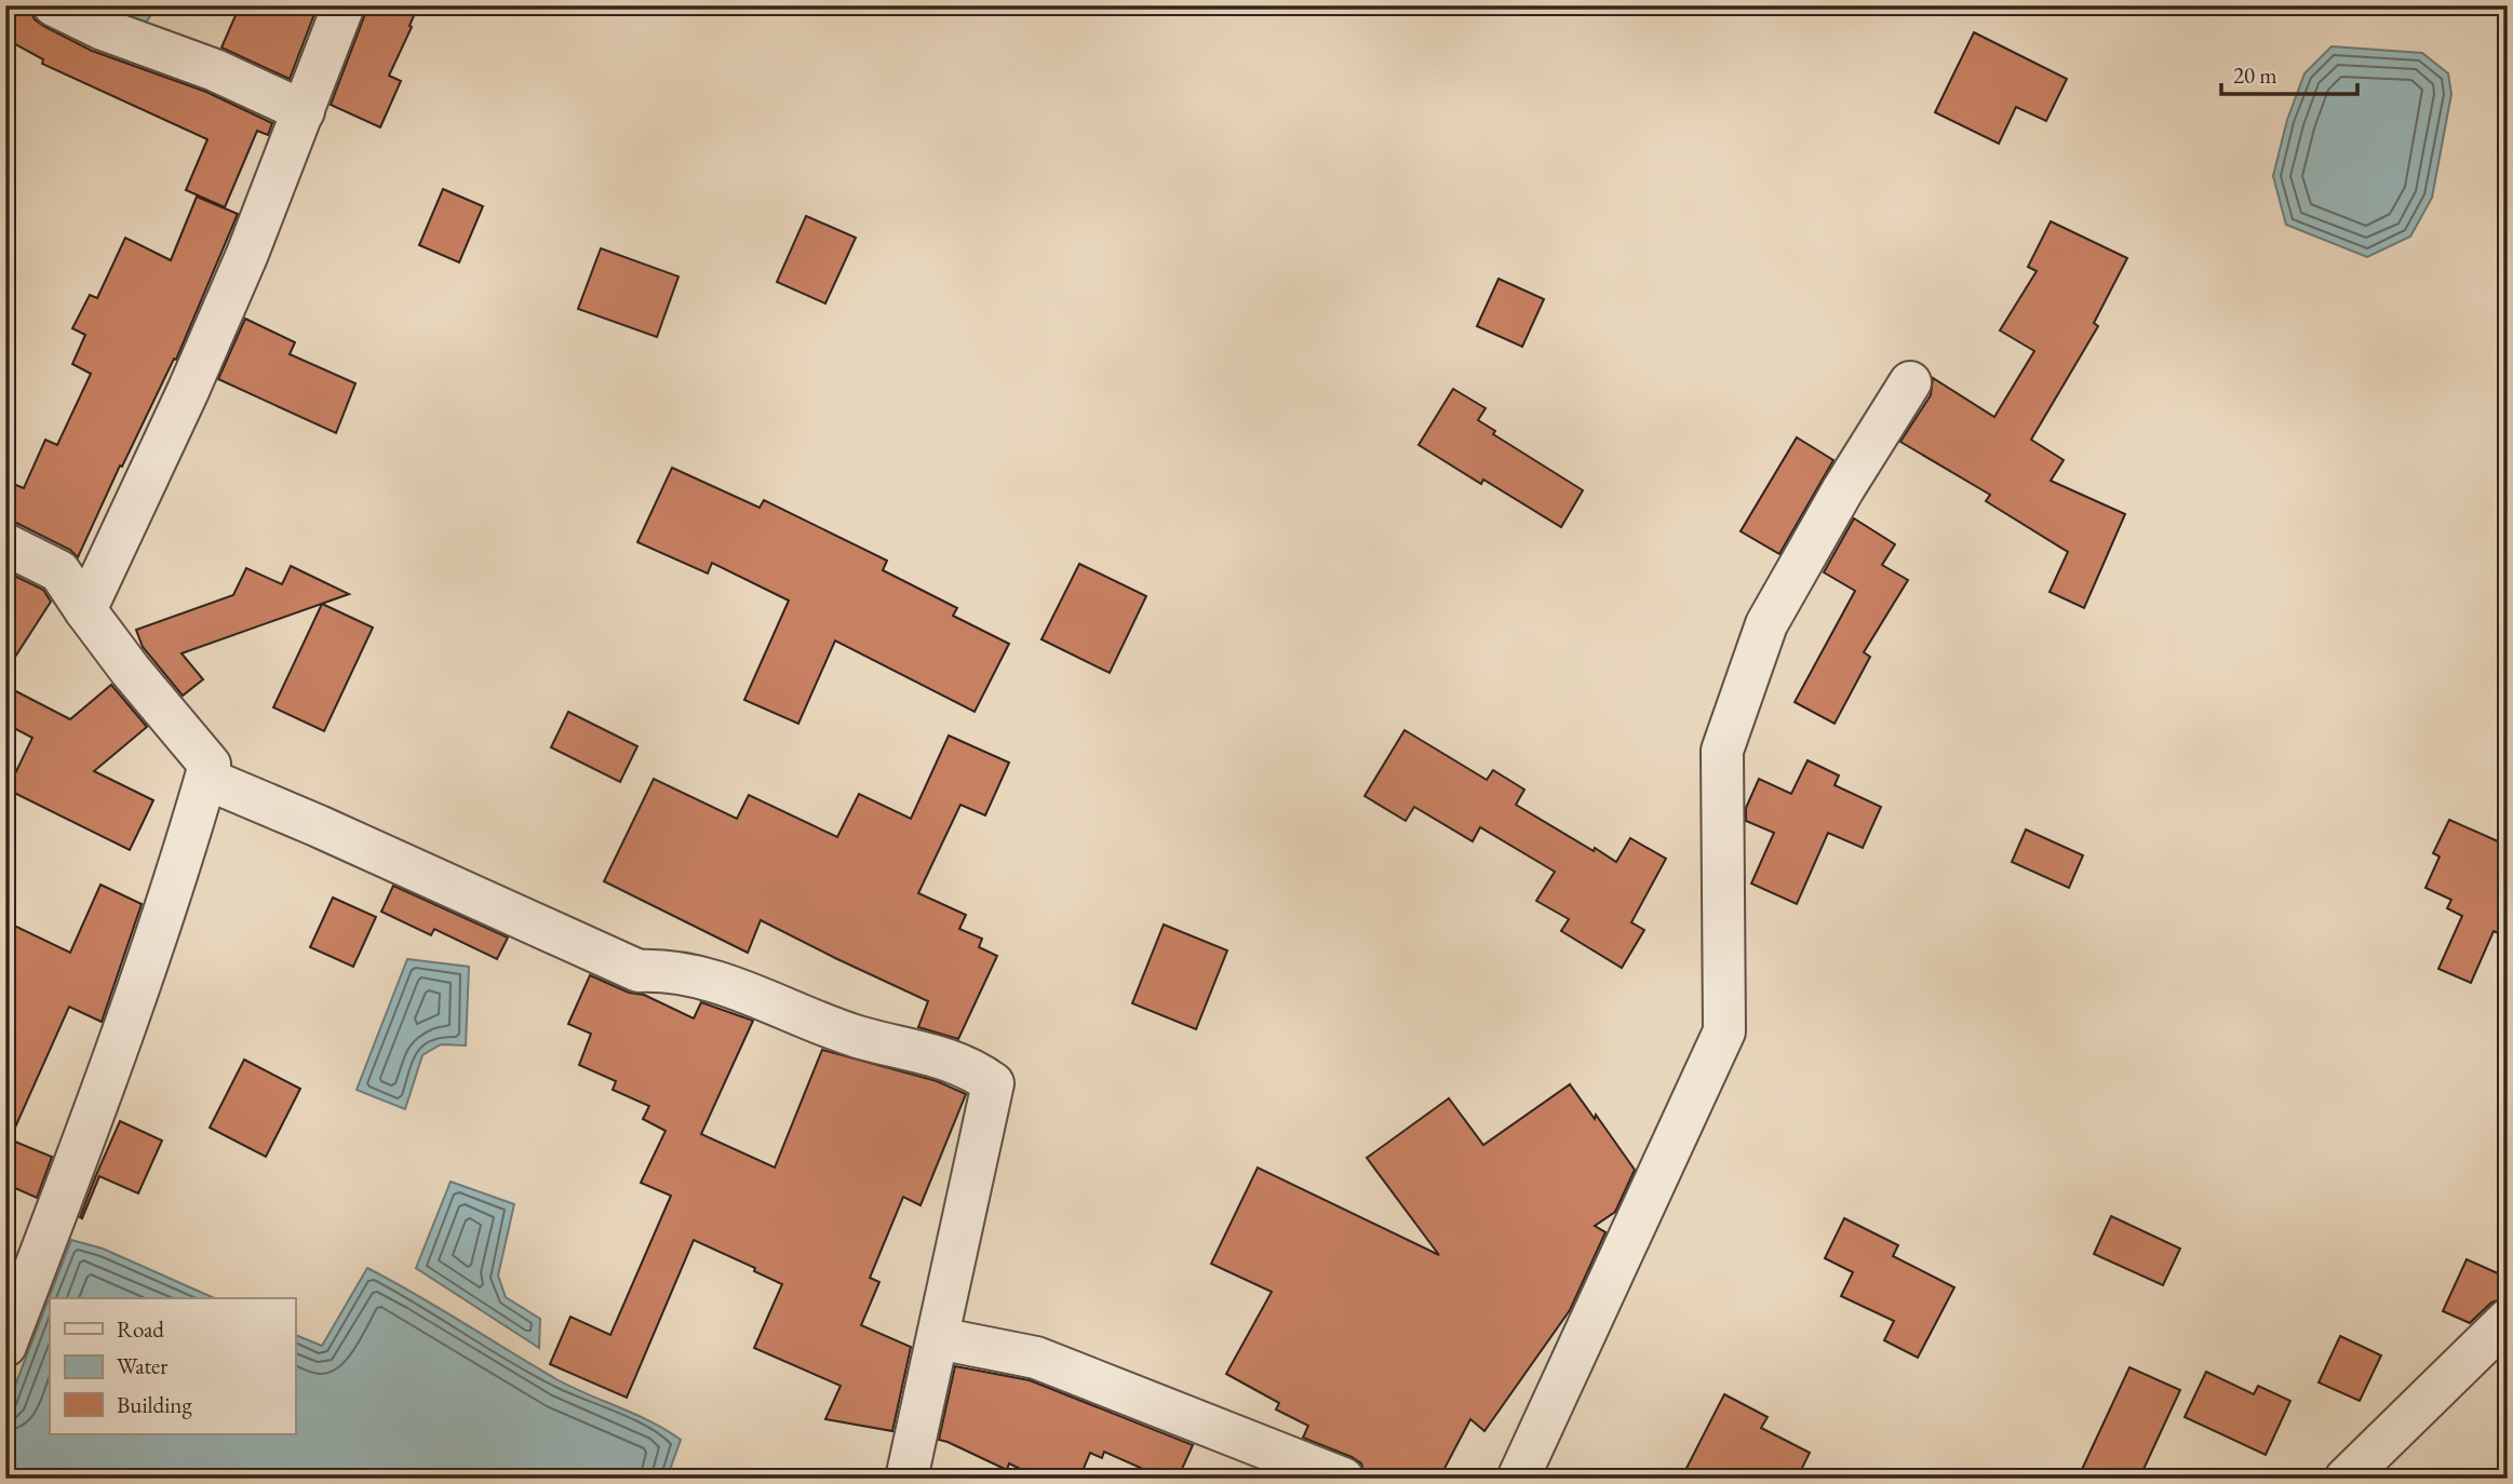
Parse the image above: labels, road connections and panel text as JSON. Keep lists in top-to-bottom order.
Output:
{
  "legend": ["Road", "Water", "Building"],
  "scale_bar": "20 m"
}
